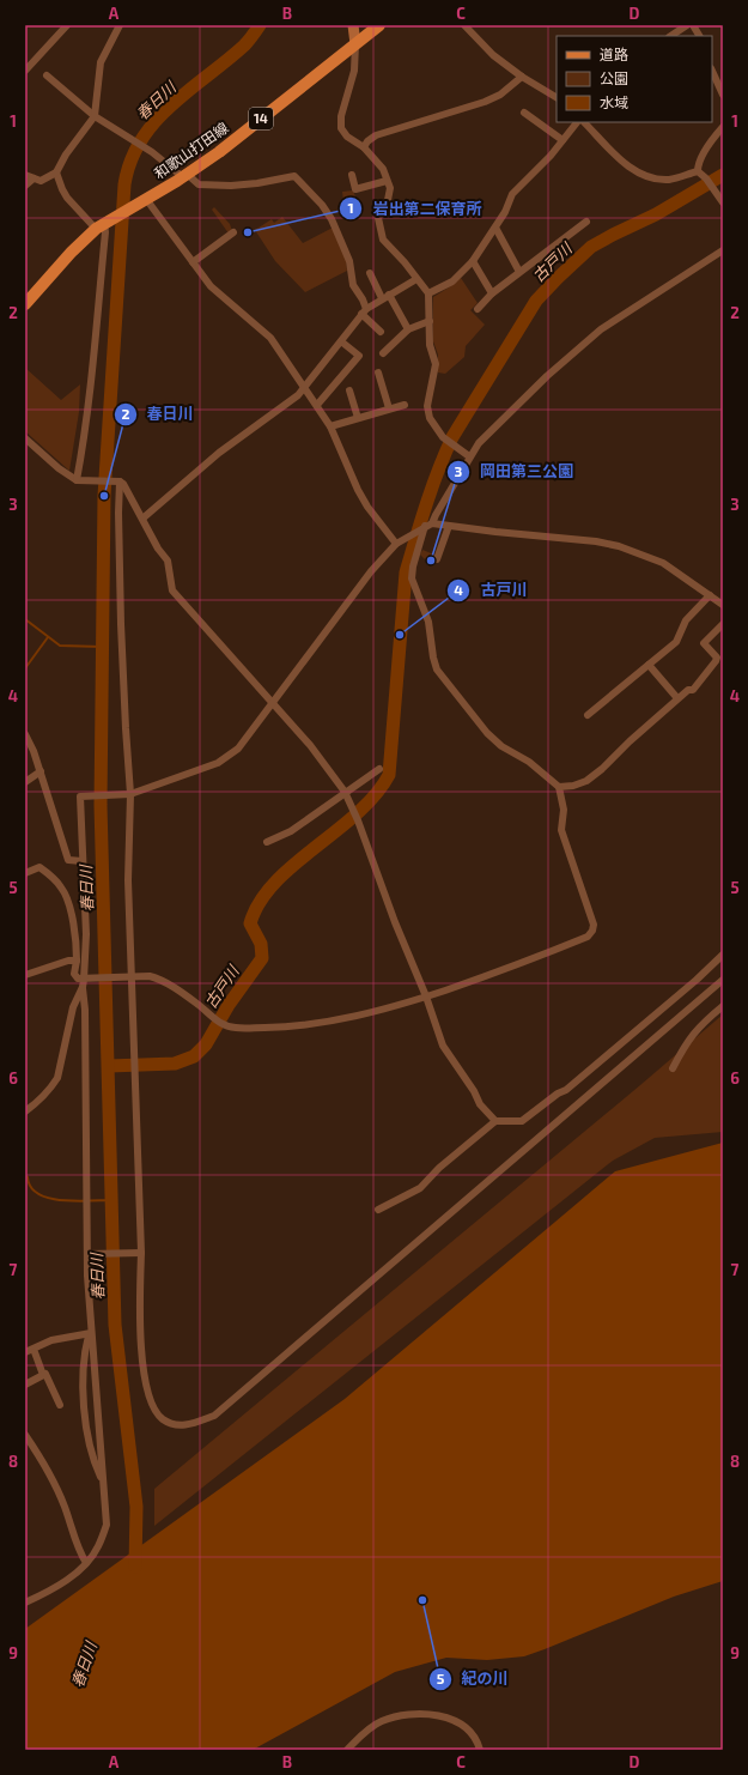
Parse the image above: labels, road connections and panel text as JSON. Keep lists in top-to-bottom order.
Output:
{
  "streets": {
    "main road": ["14", "和歌山打田線"]
  },
  "water": ["春日川", "古戸川"],
  "places": [
    "岩出第二保育所",
    "春日川",
    "岡田第三公園",
    "古戸川",
    "紀の川"
  ],
  "legend": ["道路", "公園", "水域"],
  "grid": {
    "columns": [
      "A",
      "B",
      "C",
      "D"
    ],
    "rows": [
      "1",
      "2",
      "3",
      "4",
      "5",
      "6",
      "7",
      "8",
      "9"
    ]
  }
}
